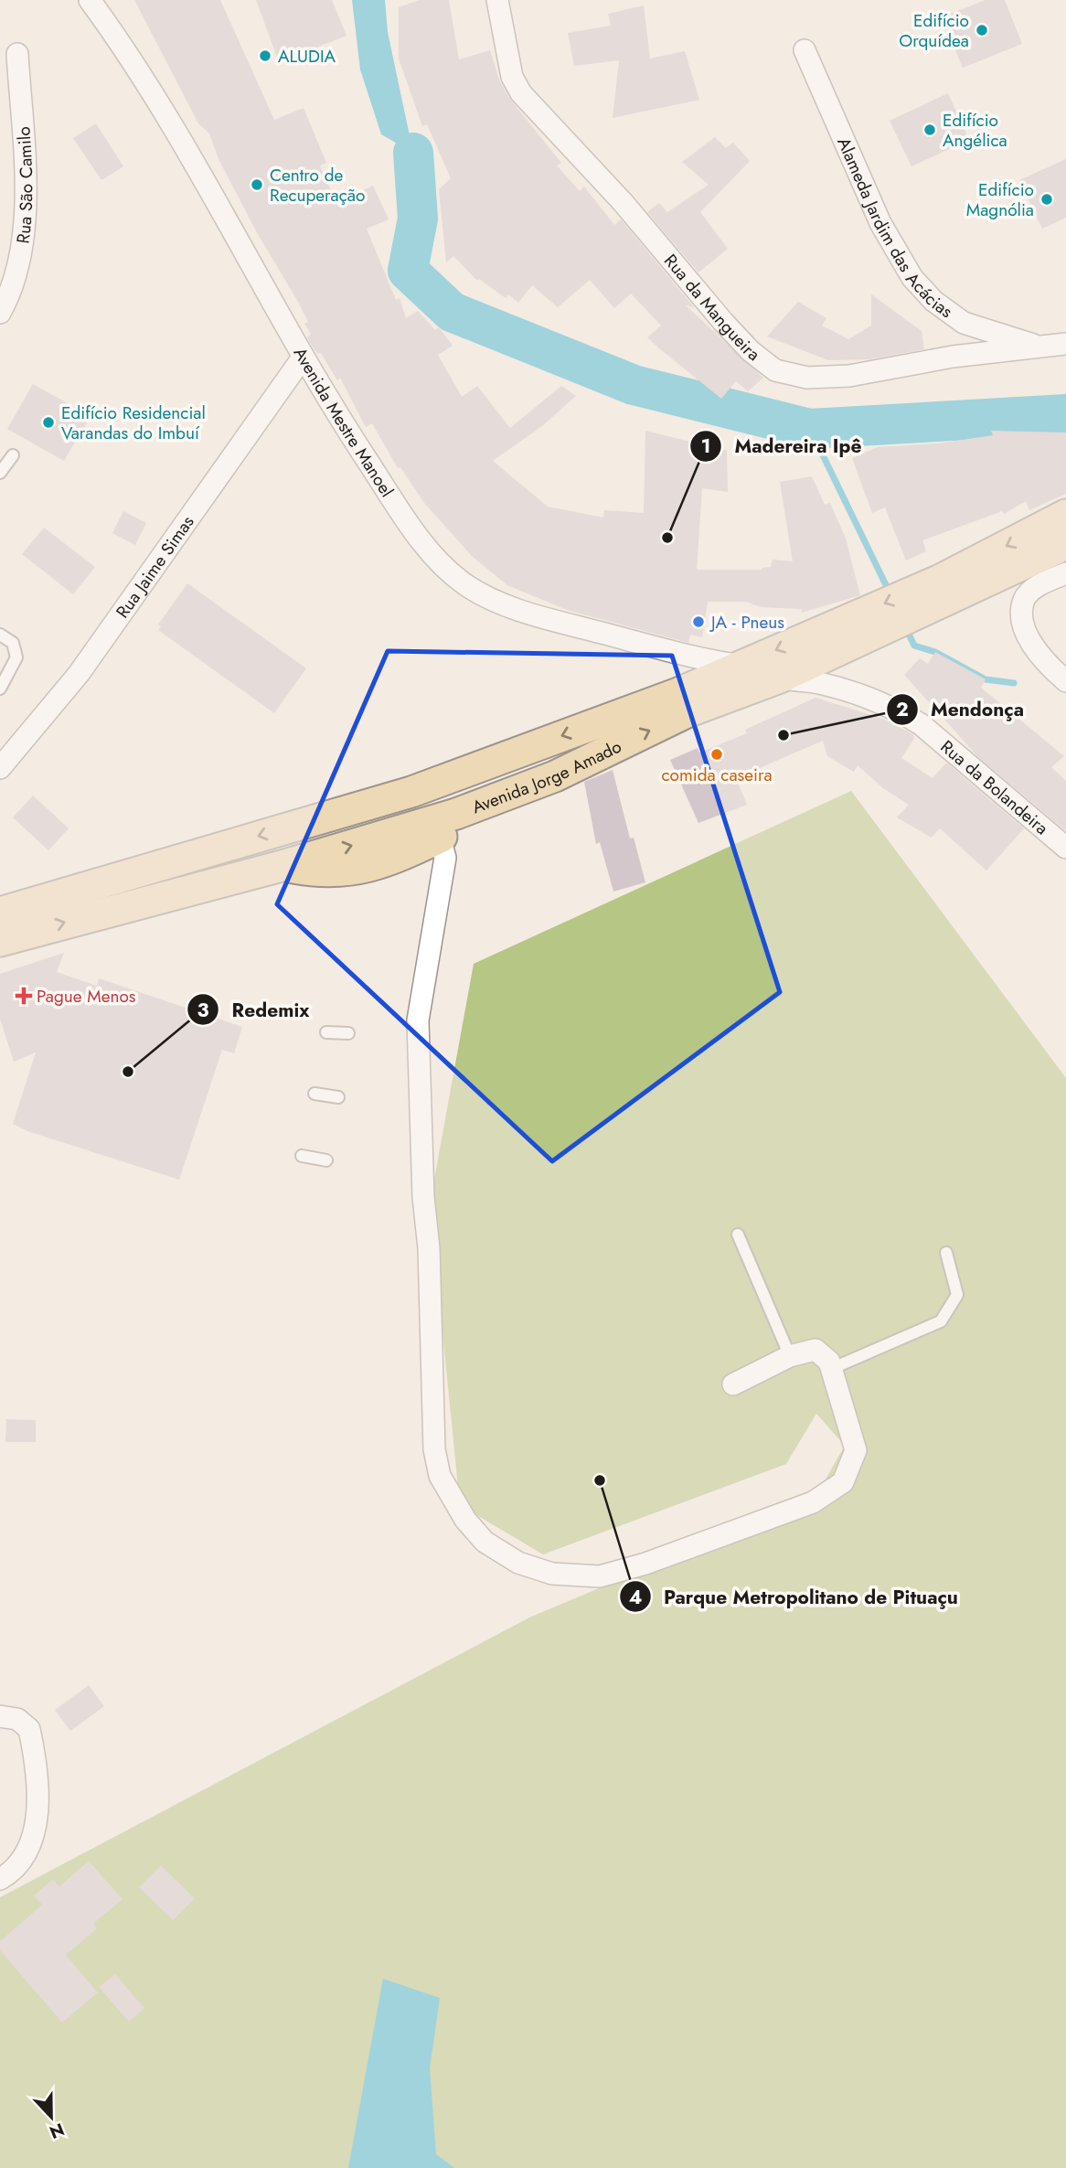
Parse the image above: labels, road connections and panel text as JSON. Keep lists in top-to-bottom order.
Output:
{
  "streets": {
    "main road": ["Avenida Jorge Amado"],
    "street": [
      "Rua São Camilo",
      "Alameda Jardim das Acácias",
      "Rua da Mangueira",
      "Avenida Mestre Manoel",
      "Rua Jaime Simas",
      "Rua da Bolandeira"
    ]
  },
  "crossings": [
    ["Alameda Jardim das Acácias", "Rua da Mangueira"],
    ["Avenida Mestre Manoel", "Rua Jaime Simas"],
    ["Avenida Mestre Manoel", "Avenida Jorge Amado"],
    ["Avenida Jorge Amado", "Rua da Bolandeira"]
  ],
  "places": {
    "other": [
      "Edifício Orquídea",
      "ALUDIA",
      "Edifício Angélica",
      "Centro de Recuperação",
      "Edifício Magnólia",
      "Edifício Residencial Varandas do Imbuí",
      "Madereira Ipê",
      "JA - Pneus",
      "Mendonça",
      "comida caseira",
      "Redemix",
      "Parque Metropolitano de Pituaçu"
    ],
    "health": ["Pague Menos"]
  },
  "north": "bottom"
}
